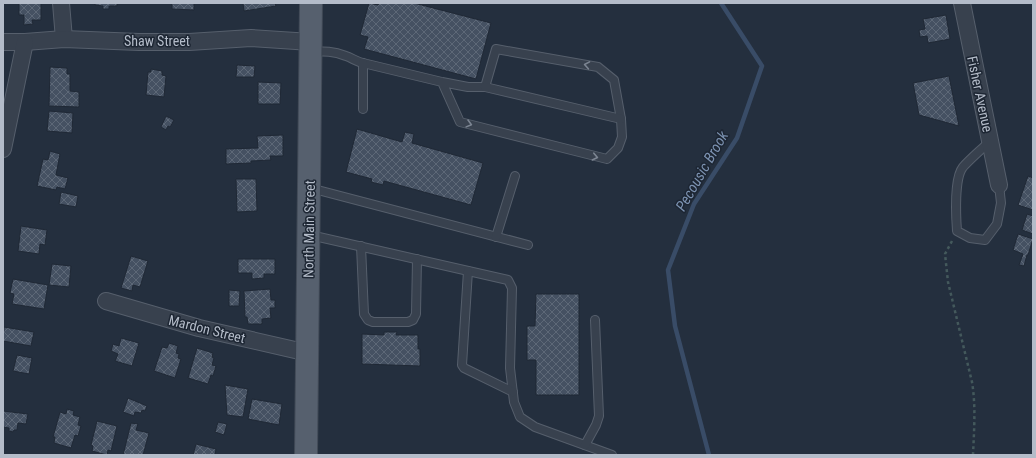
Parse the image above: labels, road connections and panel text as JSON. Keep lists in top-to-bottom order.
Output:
{
  "streets": {
    "main road": ["North Main Street"],
    "street": ["Shaw Street", "Fisher Avenue", "Mardon Street"]
  },
  "crossings": [
    ["Shaw Street", "North Main Street"],
    ["North Main Street", "Mardon Street"]
  ],
  "water": ["Pecousic Brook"]
}
